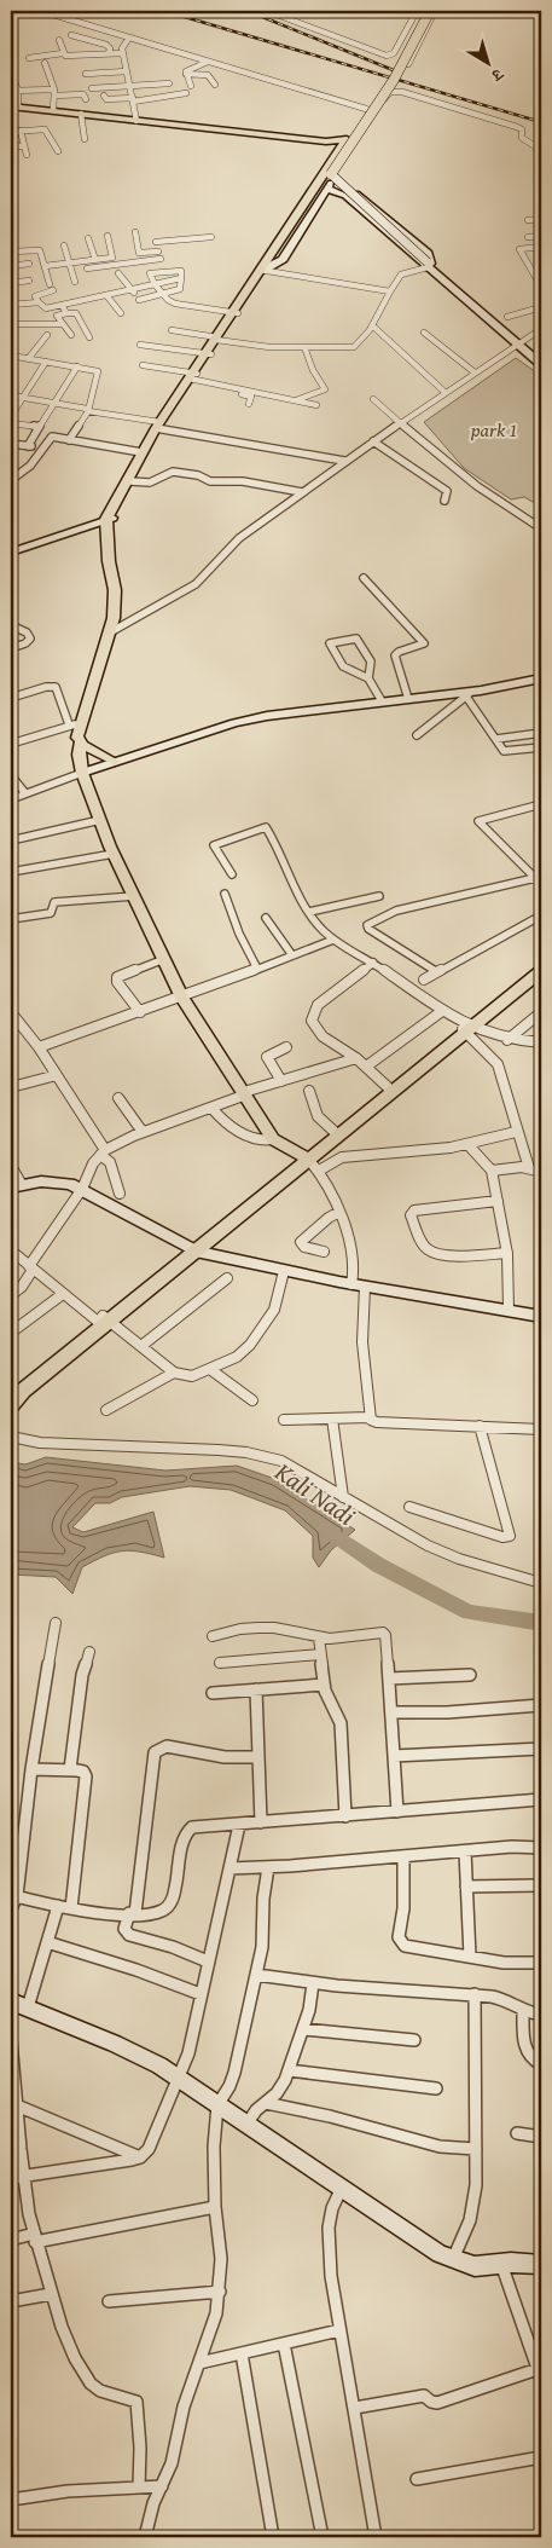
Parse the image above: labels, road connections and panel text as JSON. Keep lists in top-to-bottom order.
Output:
{
  "water": ["Kali Nadi"],
  "parks": ["park 1"],
  "north": "bottom right"
}
